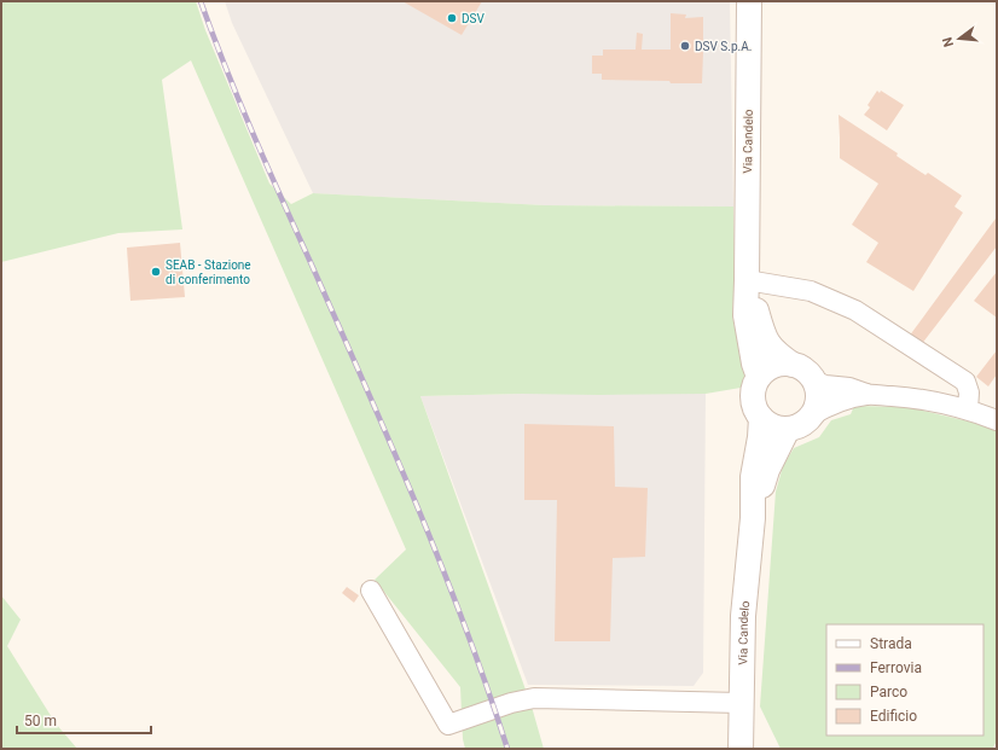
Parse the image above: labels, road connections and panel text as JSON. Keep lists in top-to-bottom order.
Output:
{
  "streets": {
    "street": ["Via Candelo"]
  },
  "places": ["DSV", "DSV S.p.A.", "SEAB - Stazione di conferimento"],
  "legend": [
    "Strada",
    "Ferrovia",
    "Parco",
    "Edificio"
  ],
  "scale_bar": "50 m",
  "north": "left"
}
